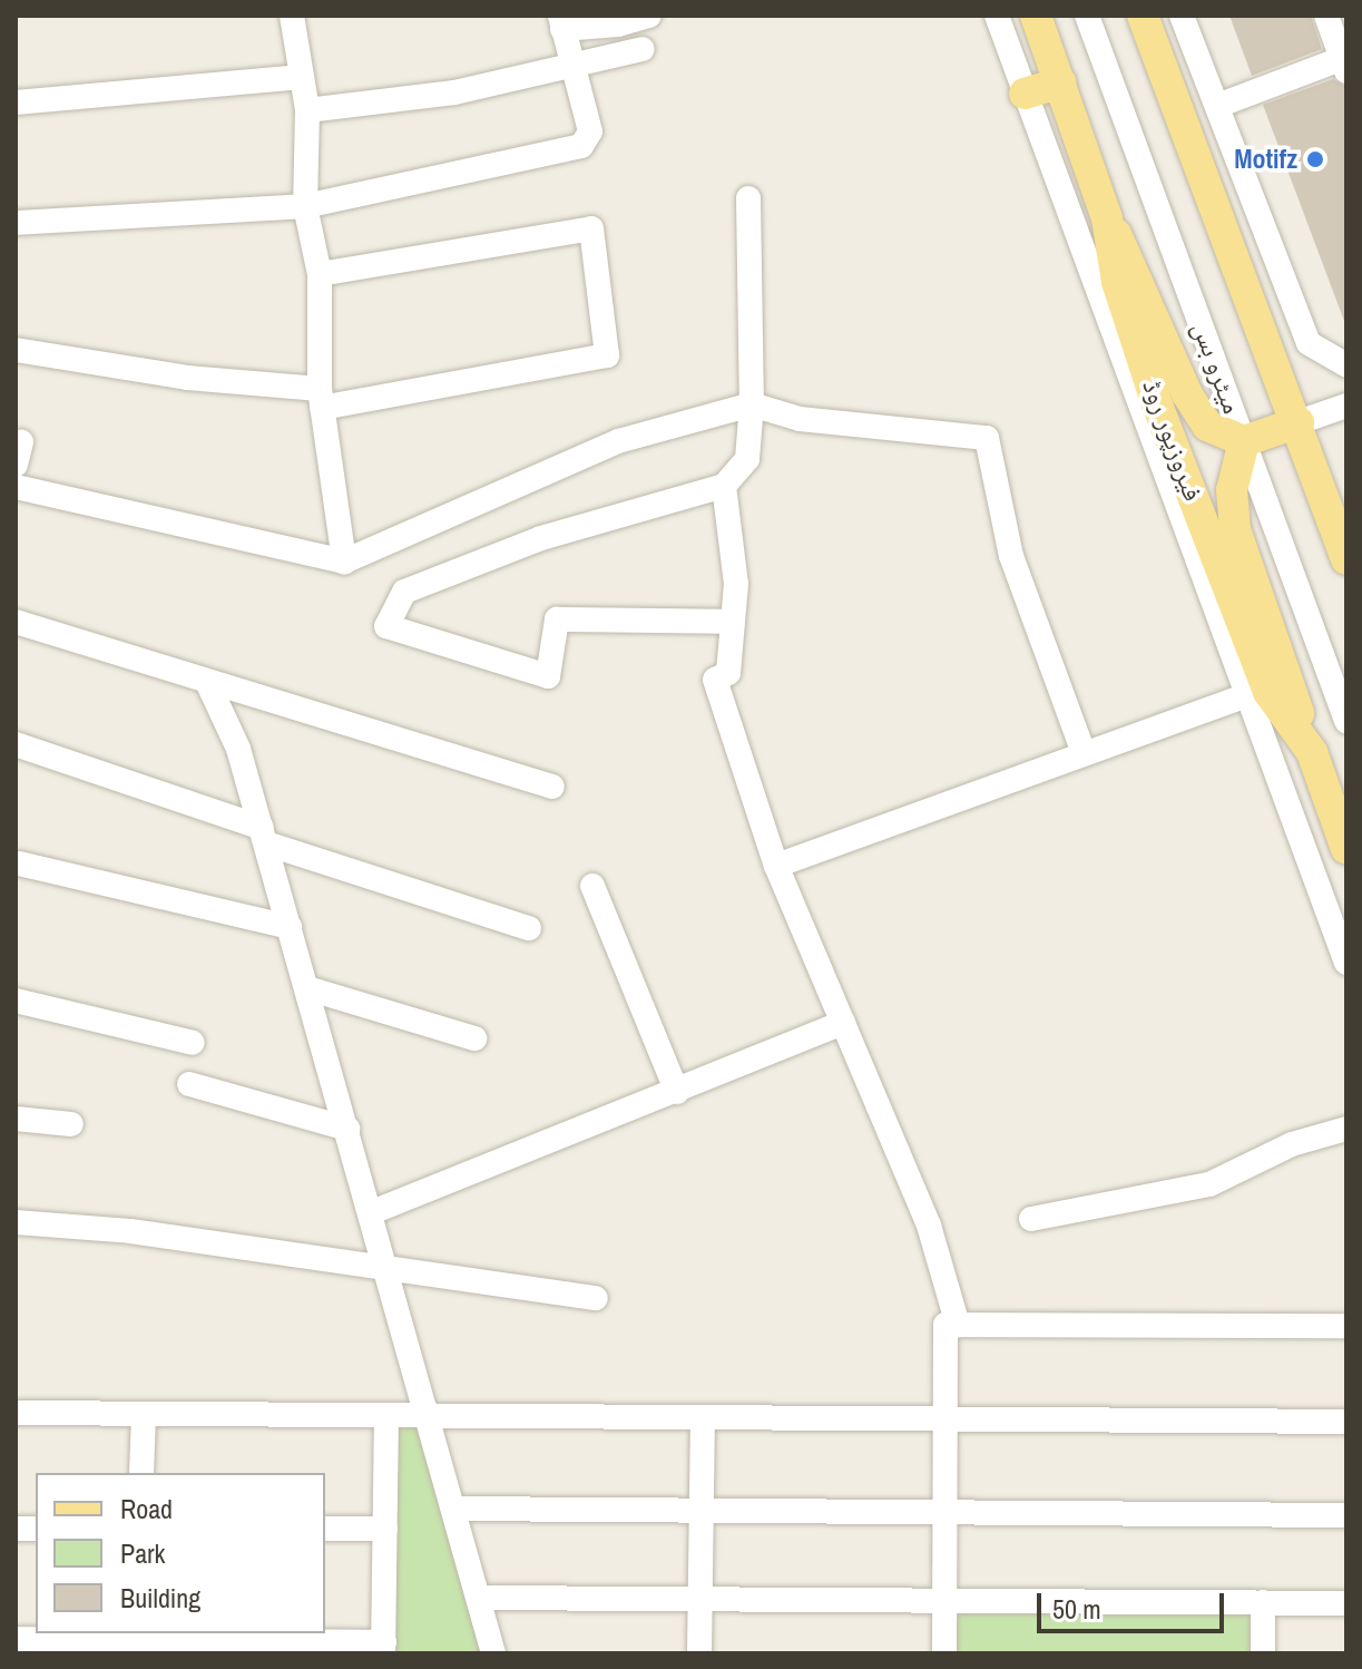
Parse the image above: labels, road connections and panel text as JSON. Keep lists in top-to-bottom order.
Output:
{
  "streets": {
    "main road": ["فیروزپور روڈ"],
    "street": ["میٹرو بس"]
  },
  "places": ["Motifz"],
  "legend": ["Road", "Park", "Building"],
  "scale_bar": "50 m"
}
